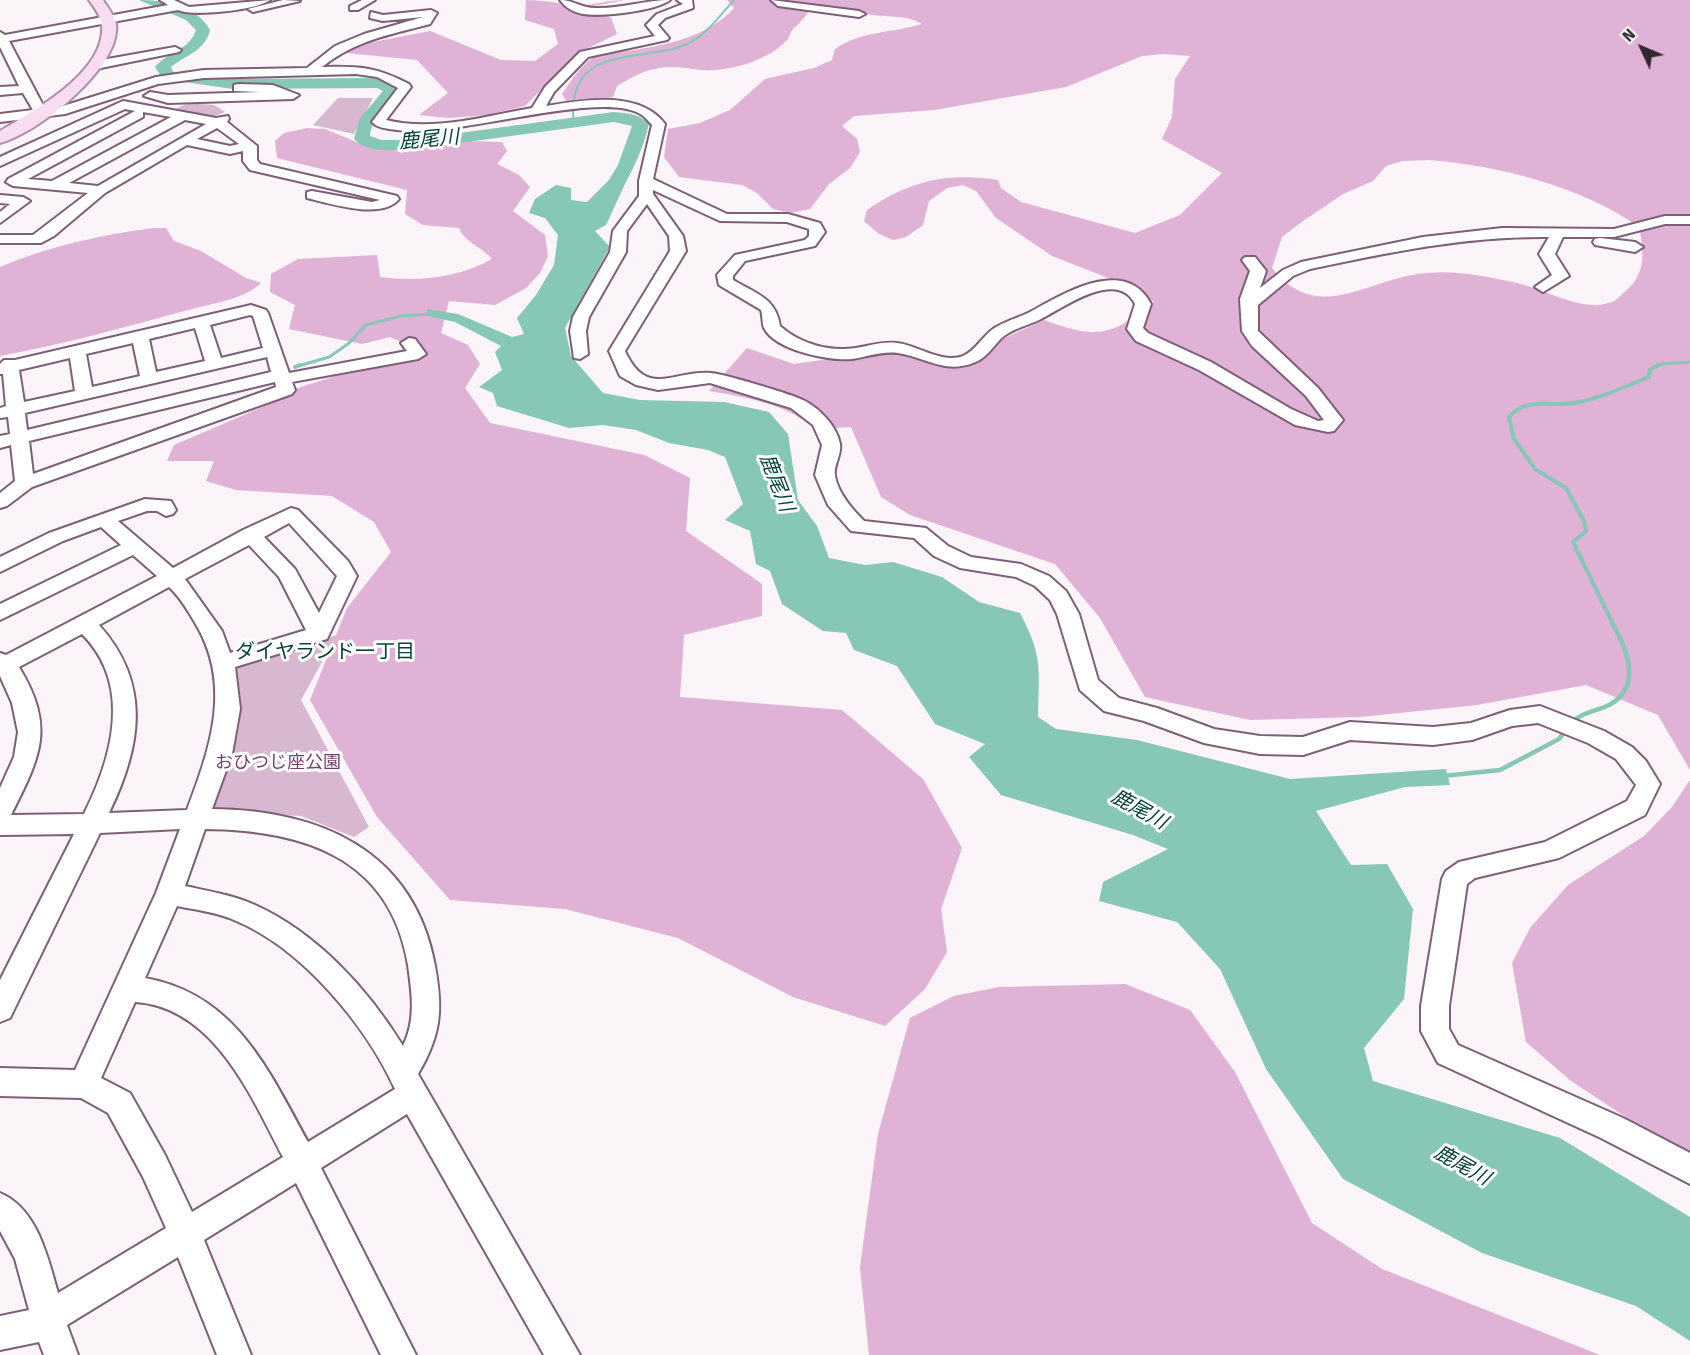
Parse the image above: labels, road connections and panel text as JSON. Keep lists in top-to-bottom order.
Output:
{
  "districts": ["ダイヤランド一丁目"],
  "water": ["鹿尾川"],
  "parks": ["おひつじ座公園"],
  "north": "top left"
}
